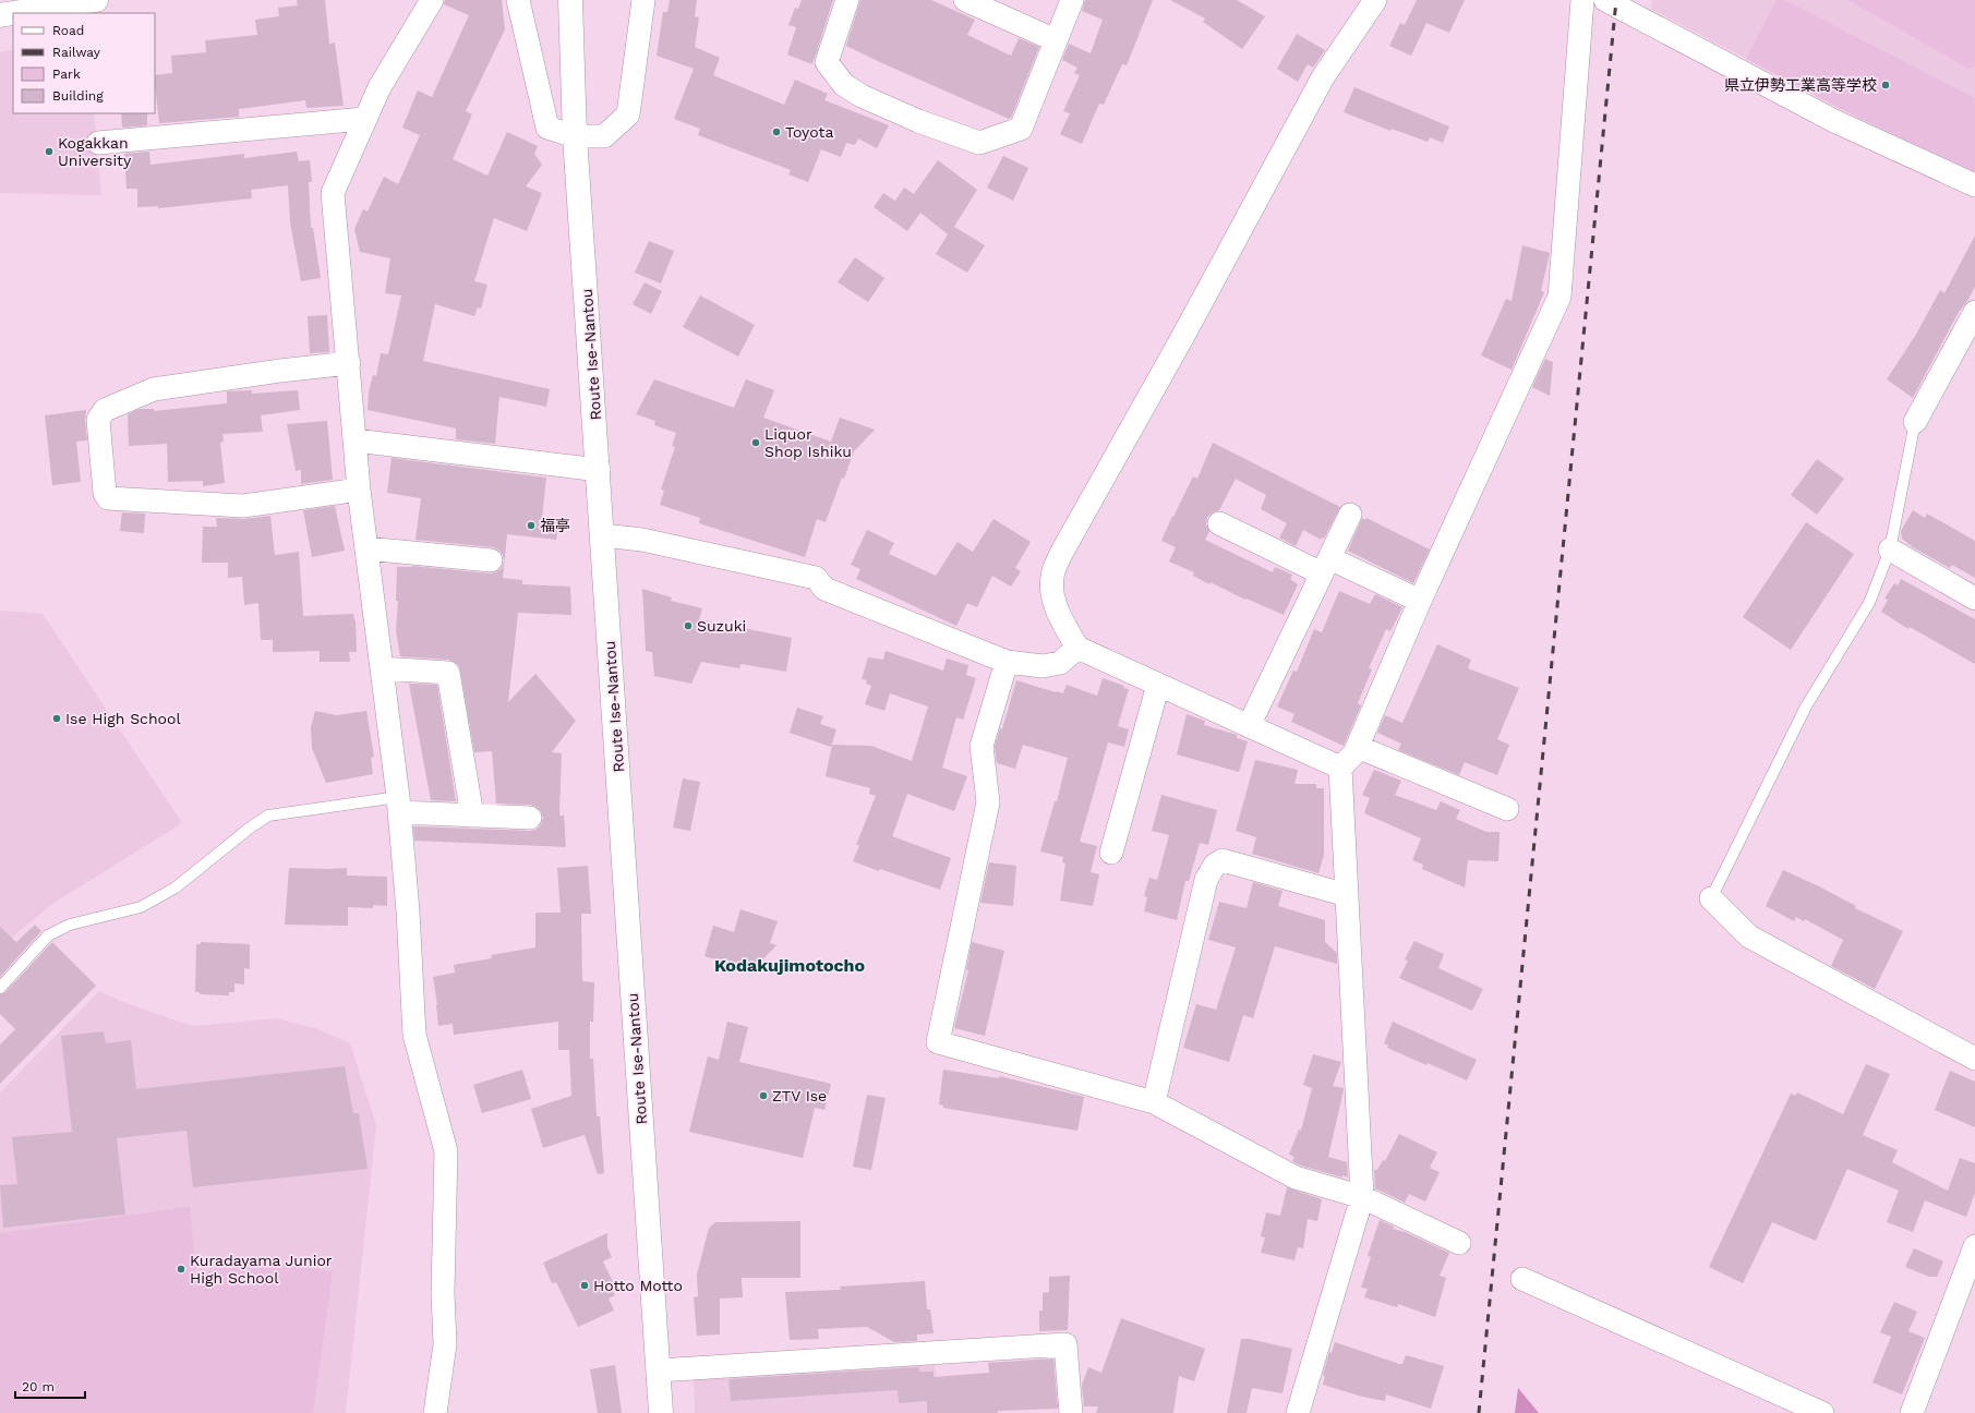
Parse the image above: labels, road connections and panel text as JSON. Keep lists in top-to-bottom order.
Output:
{
  "streets": {
    "main road": ["Route Ise-Nantou"]
  },
  "districts": ["Kodakujimotocho"],
  "places": [
    "県立伊勢工業高等学校",
    "Toyota",
    "Kogakkan University",
    "Liquor Shop Ishiku",
    "福亭",
    "Suzuki",
    "Ise High School",
    "ZTV Ise",
    "Kuradayama Junior High School",
    "Hotto Motto"
  ],
  "legend": [
    "Road",
    "Railway",
    "Park",
    "Building"
  ],
  "scale_bar": "20 m"
}
